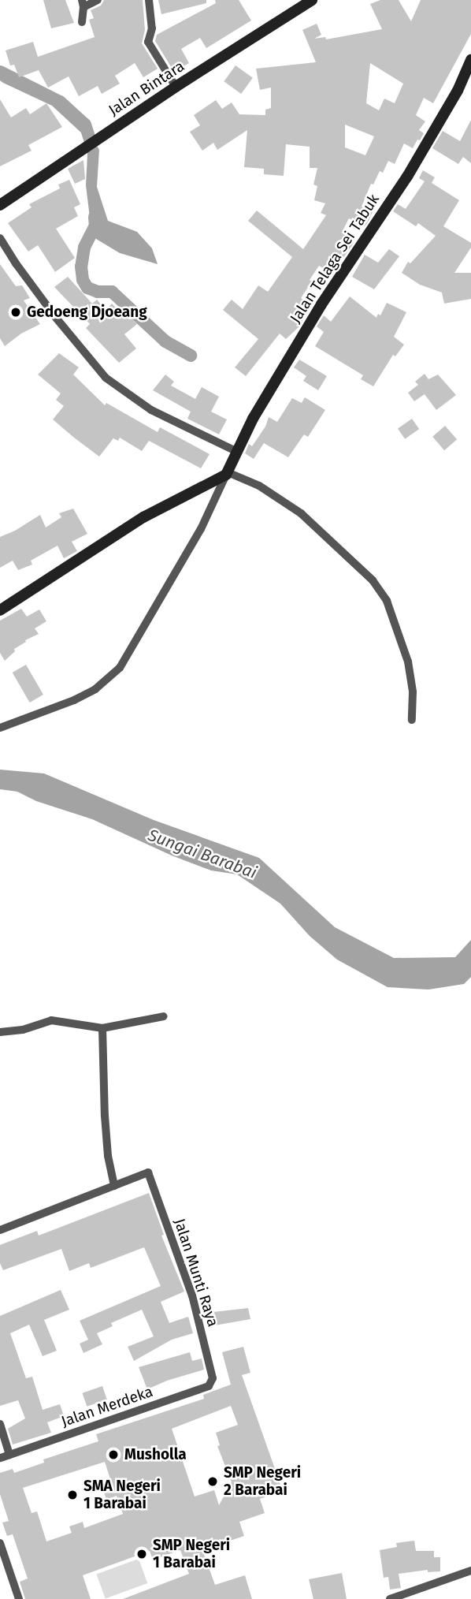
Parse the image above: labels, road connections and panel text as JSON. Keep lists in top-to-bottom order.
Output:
{
  "streets": {
    "main road": ["Jalan Bintara", "Jalan Telaga Sei Tabuk"],
    "street": ["Jalan Munti Raya", "Jalan Merdeka"]
  },
  "crossings": [
    ["Jalan Munti Raya", "Jalan Merdeka"]
  ],
  "water": ["Sungai Barabai"],
  "places": [
    "Gedoeng Djoeang",
    "Musholla",
    "SMP Negeri 2 Barabai",
    "SMA Negeri 1 Barabai",
    "SMP Negeri 1 Barabai"
  ]
}
